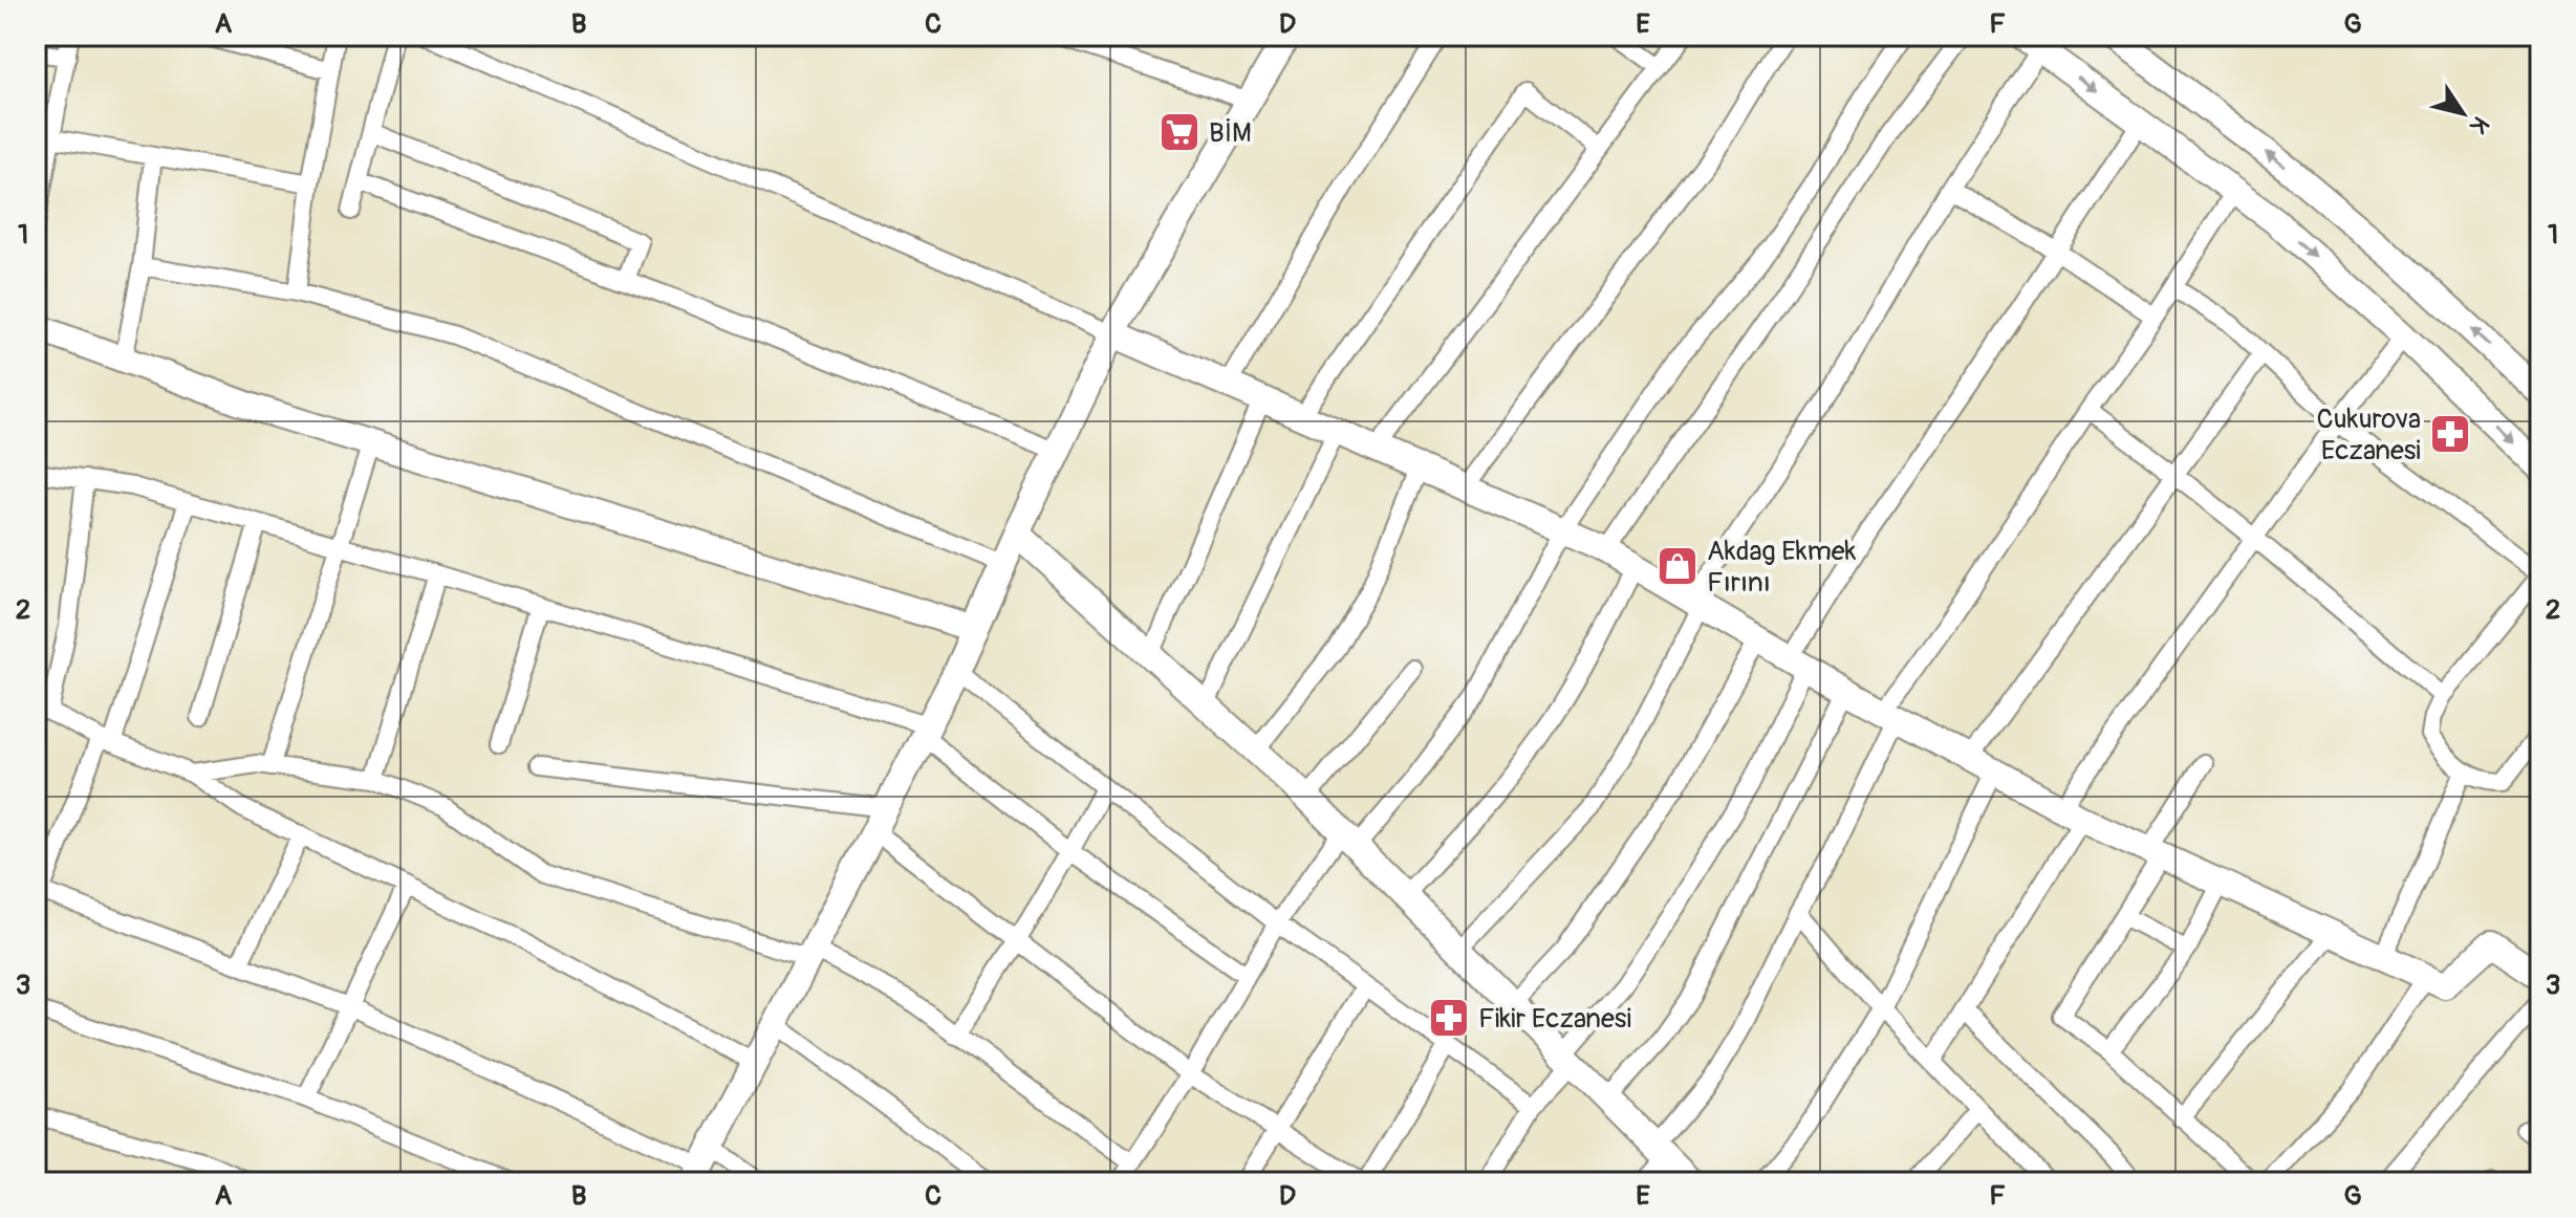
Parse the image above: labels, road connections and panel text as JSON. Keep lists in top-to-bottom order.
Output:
{
  "places": {
    "supermarket": ["BİM"],
    "pharmacy": ["Cukurova Eczanesi", "Fikir Eczanesi"],
    "shop": ["Akdag Ekmek Fırını"]
  },
  "north": "bottom right",
  "grid": {
    "columns": [
      "A",
      "B",
      "C",
      "D",
      "E",
      "F",
      "G"
    ],
    "rows": ["1", "2", "3"]
  }
}
